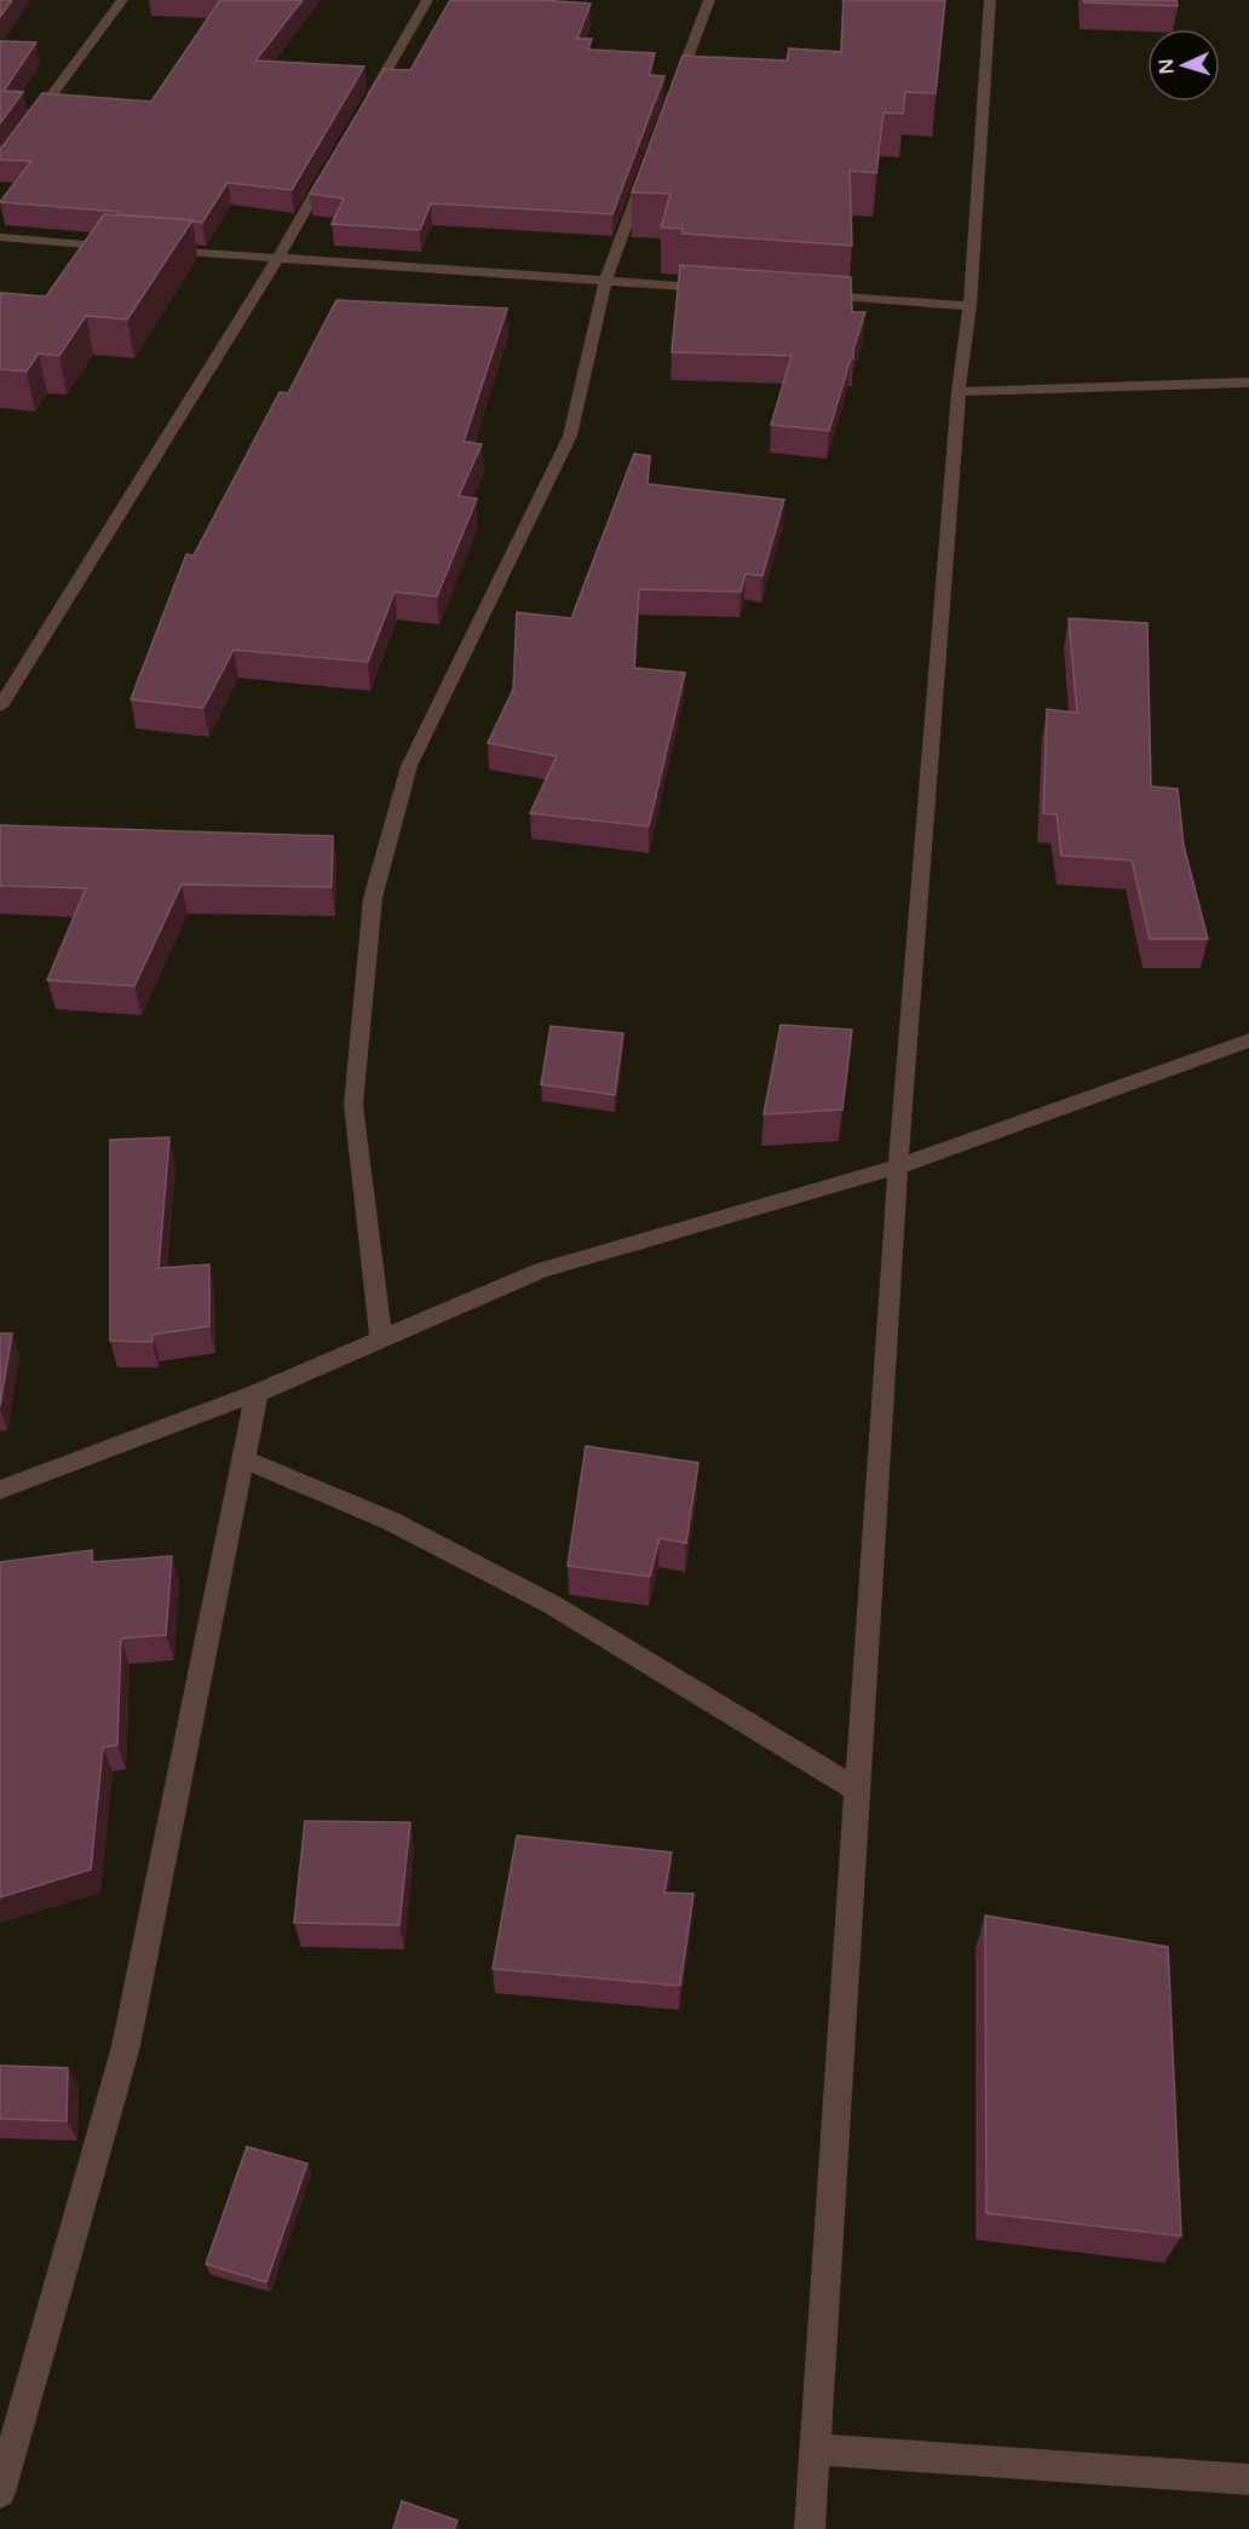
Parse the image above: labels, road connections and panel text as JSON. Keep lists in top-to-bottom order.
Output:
{
  "north": "left"
}
